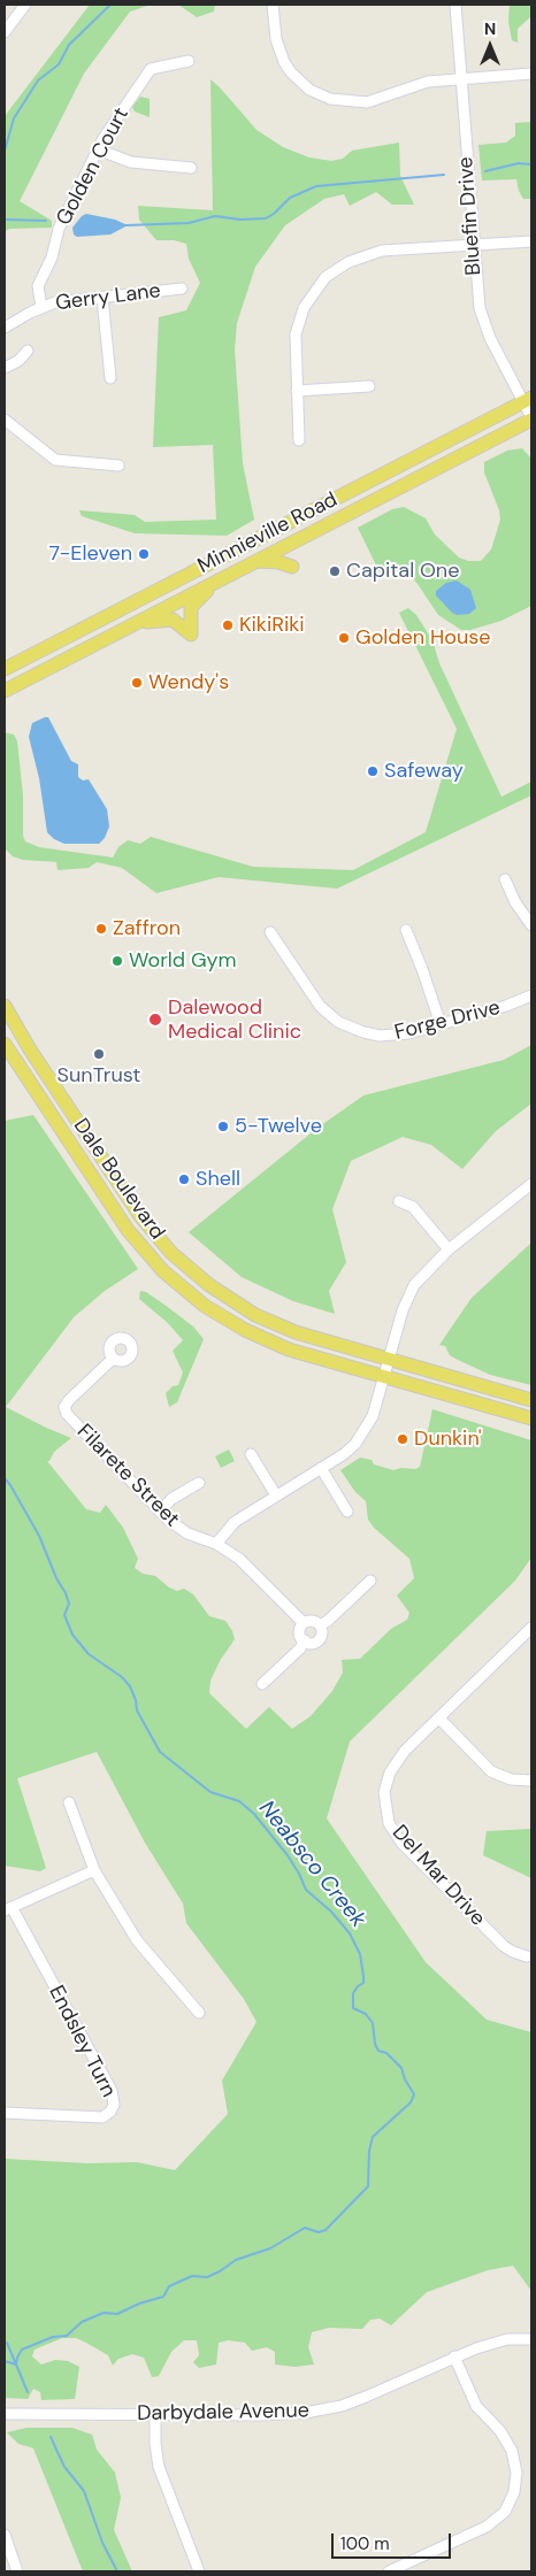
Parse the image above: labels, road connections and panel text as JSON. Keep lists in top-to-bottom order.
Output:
{
  "streets": {
    "main road": ["Minnieville Road", "Dale Boulevard"],
    "street": [
      "Golden Court",
      "Bluefin Drive",
      "Gerry Lane",
      "Forge Drive",
      "Filarete Street",
      "Del Mar Drive",
      "Endsley Turn",
      "Darbydale Avenue"
    ]
  },
  "crossings": [
    ["Golden Court", "Gerry Lane"],
    ["Bluefin Drive", "Minnieville Road"]
  ],
  "water": ["Neabsco Creek"],
  "places": [
    "7-Eleven",
    "Capital One",
    "KikiRiki",
    "Golden House",
    "Wendy's",
    "Safeway",
    "Zaffron",
    "World Gym",
    "Dalewood Medical Clinic",
    "SunTrust",
    "5-Twelve",
    "Shell",
    "Dunkin'"
  ],
  "scale_bar": "100 m",
  "north": "top"
}
